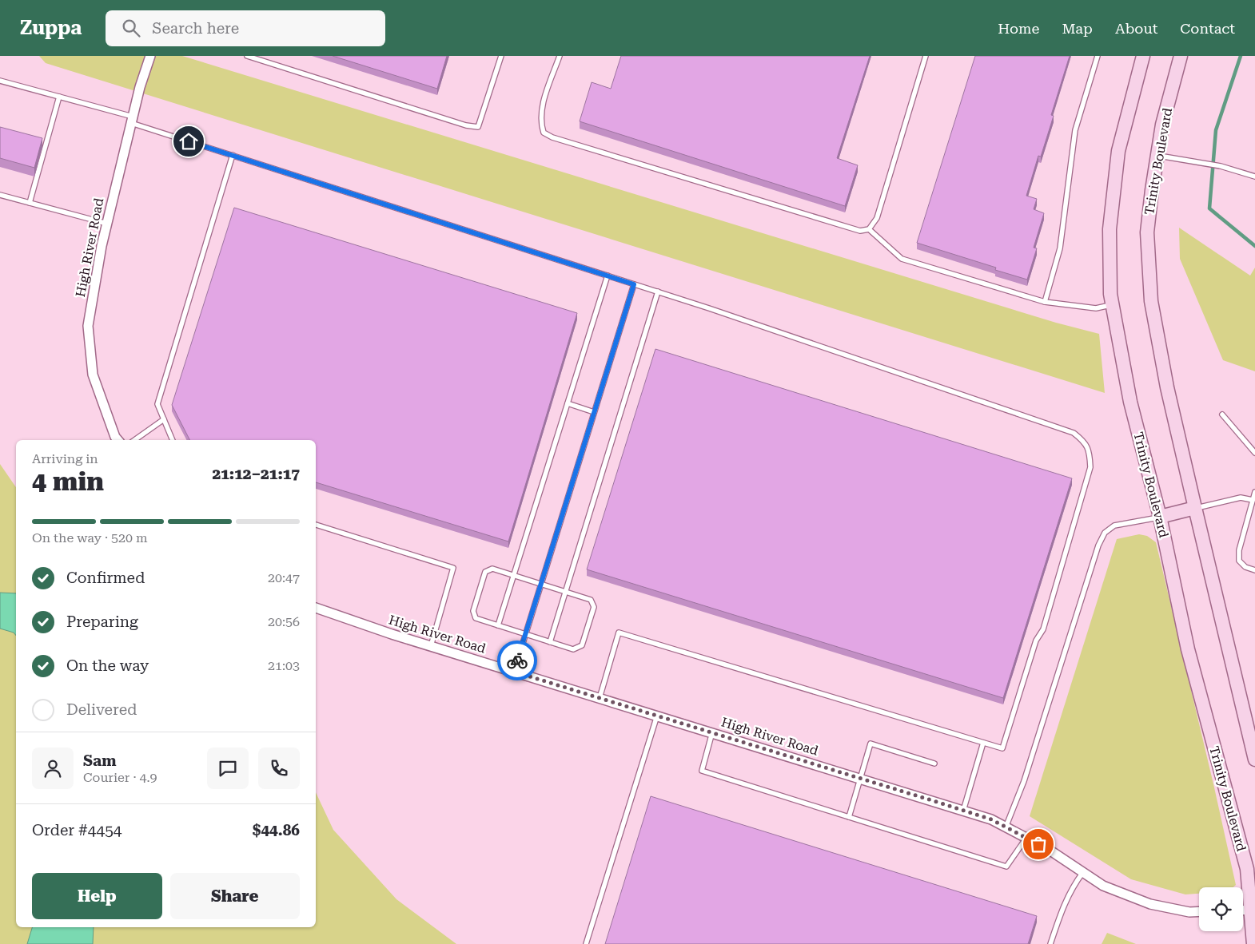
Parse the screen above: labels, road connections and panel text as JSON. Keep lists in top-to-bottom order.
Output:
{
  "streets": {
    "main road": ["Trinity Boulevard"],
    "street": ["High River Road"]
  },
  "page": {
    "header": "Zuppa",
    "search": "Search here",
    "nav": [
      "Home",
      "Map",
      "About",
      "Contact"
    ],
    "heading": ["4 min", "Arriving in", "21:12–21:17"],
    "panel": [
      "Sam",
      "Courier · 4.9",
      "Order #4454",
      "$44.86"
    ],
    "bar": "On the way · 520 m",
    "list": [
      ["Confirmed", "20:47"],
      ["Preparing", "20:56"],
      ["On the way", "21:03"],
      "Delivered"
    ],
    "buttons": ["Help", "Share"]
  }
}
